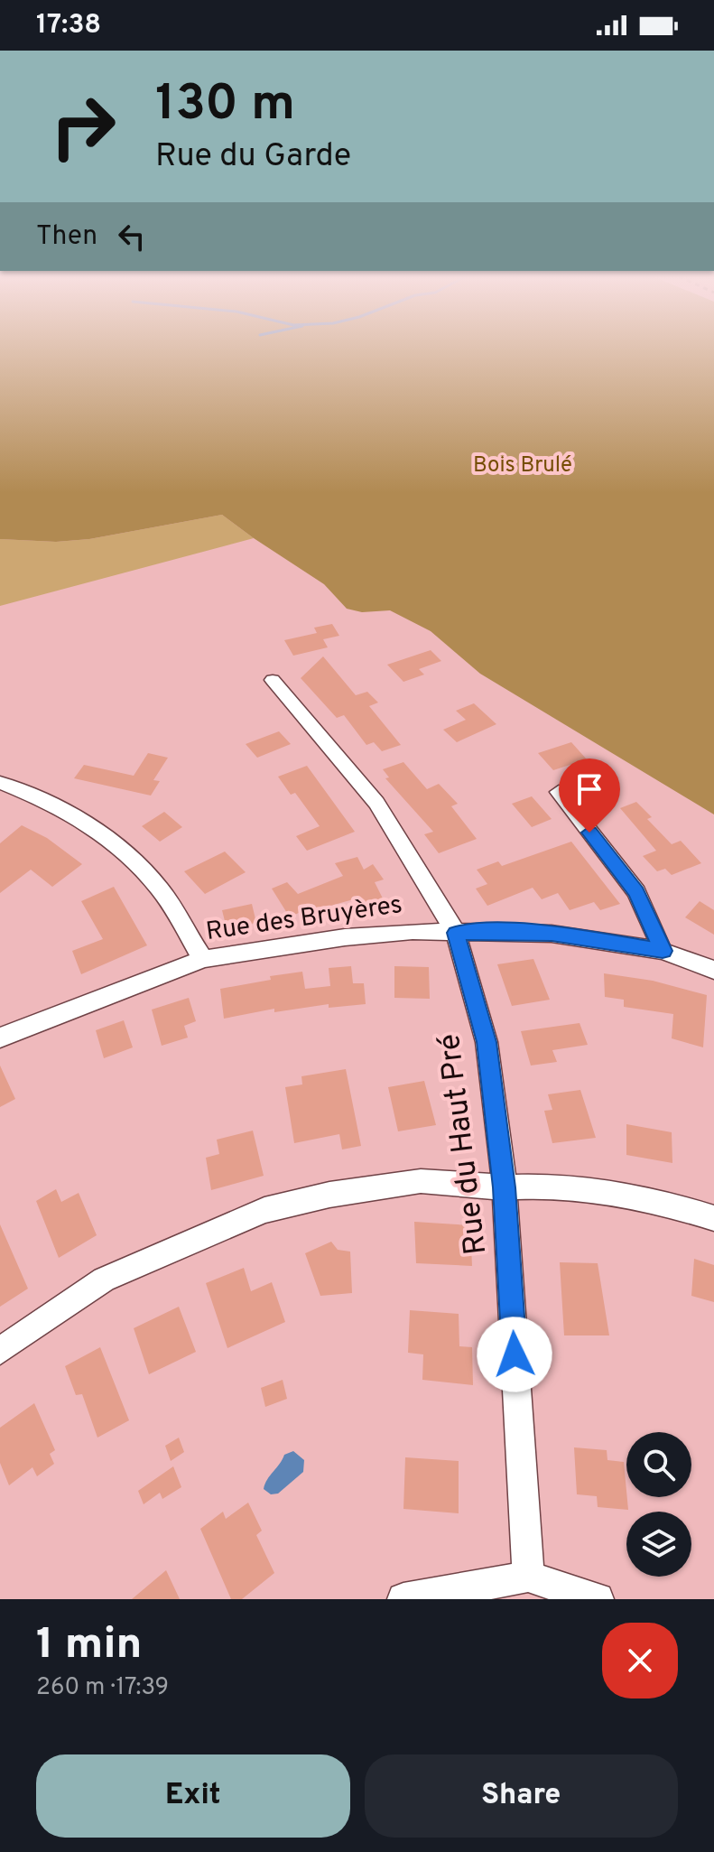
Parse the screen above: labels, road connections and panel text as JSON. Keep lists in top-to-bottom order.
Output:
{
  "streets": {
    "street": ["Rue des Bruyères", "Rue du Haut Pré"]
  },
  "crossings": [
    ["Rue des Bruyères", "Rue du Haut Pré"]
  ],
  "parks": ["Bois Brulé"],
  "page": {
    "status": "17:38",
    "turn": ["130 m", "Rue du Garde"],
    "then": "Then",
    "heading": ["1 min", "260 m · 17:39"],
    "buttons": ["Exit", "Share"]
  }
}
